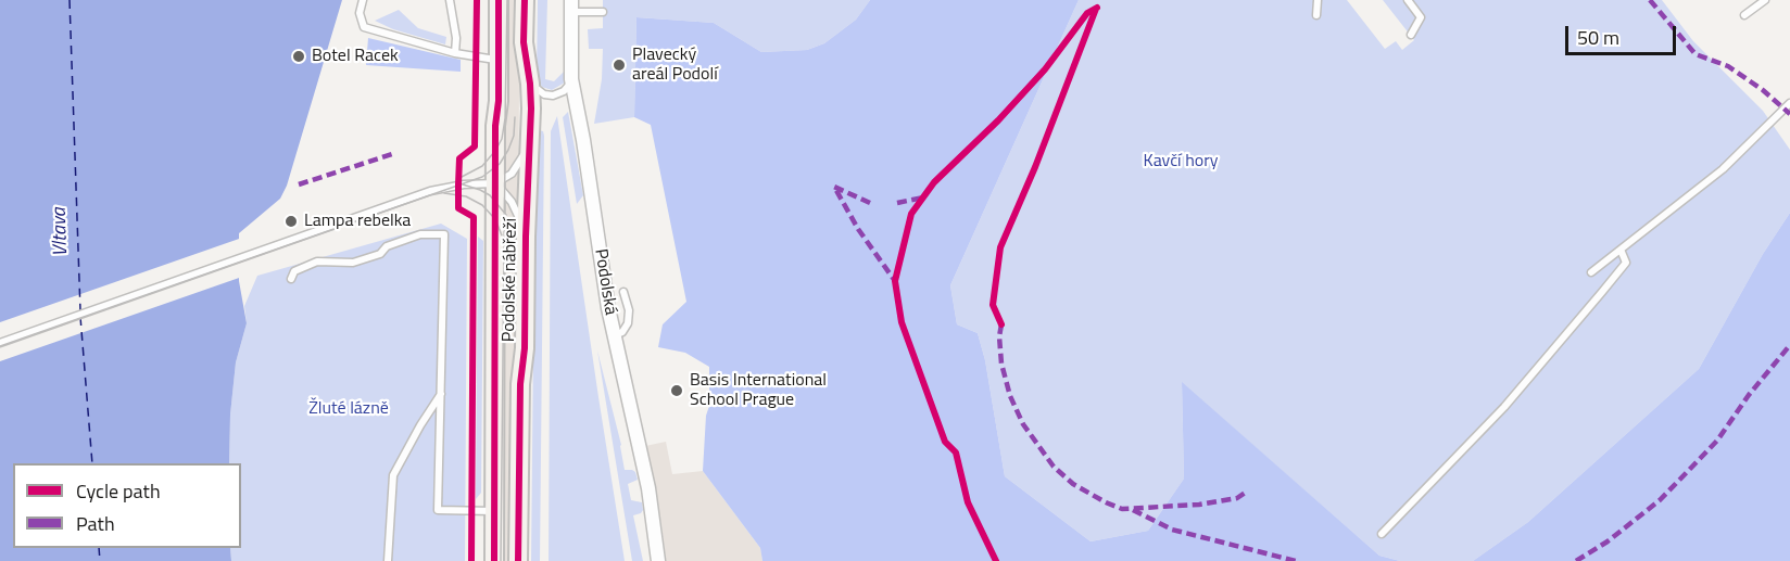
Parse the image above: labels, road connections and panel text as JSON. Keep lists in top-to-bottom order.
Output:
{
  "streets": {
    "main road": ["Podolské nábřeží"],
    "street": ["Podolská"]
  },
  "water": ["Vltava"],
  "parks": ["Kavčí hory", "Žluté lázně"],
  "places": [
    "Botel Racek",
    "Plavecký areál Podolí",
    "Lampa rebelka",
    "Basis International School Prague"
  ],
  "legend": ["Cycle path", "Path"],
  "scale_bar": "50 m"
}
